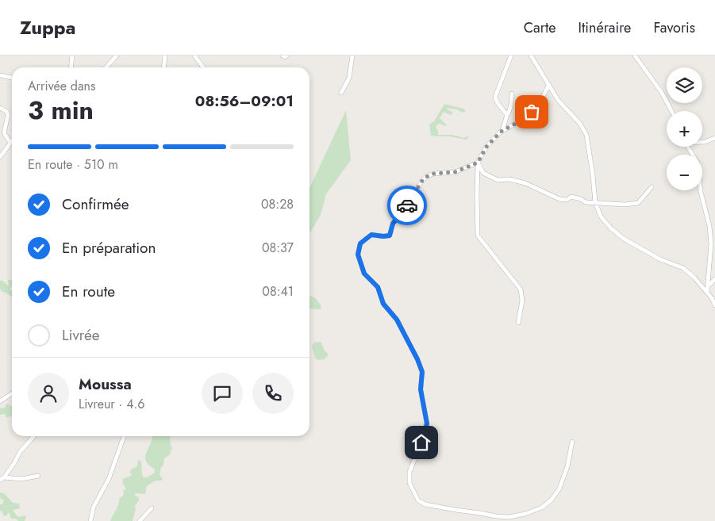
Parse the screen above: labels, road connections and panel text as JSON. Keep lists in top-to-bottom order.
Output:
{
  "page": {
    "header": "Zuppa",
    "nav": ["Carte", "Itinéraire", "Favoris"],
    "map_buttons": ["+", "−"],
    "heading": ["3 min", "Arrivée dans", "08:56–09:01"],
    "panel": ["Moussa", "Livreur · 4.6"],
    "bar": "En route · 510 m",
    "list": [
      ["Confirmée", "08:28"],
      ["En préparation", "08:37"],
      ["En route", "08:41"],
      "Livrée"
    ]
  }
}
